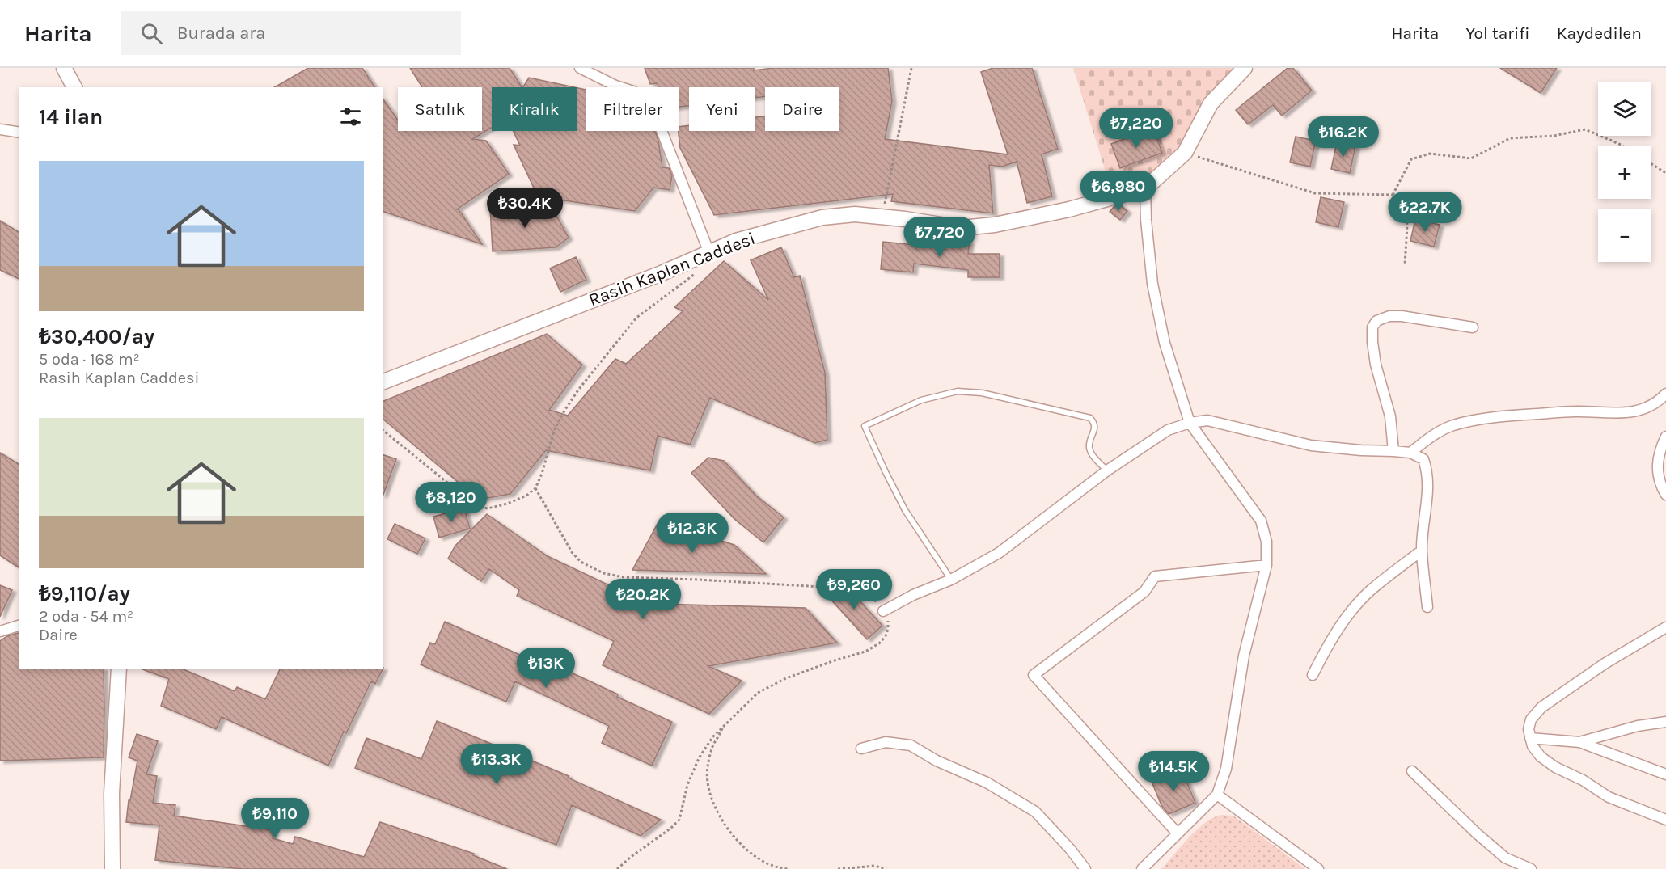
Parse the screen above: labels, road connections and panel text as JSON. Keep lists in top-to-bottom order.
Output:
{
  "streets": {
    "street": ["Rasih Kaplan Caddesi"]
  },
  "page": {
    "header": "Harita",
    "search": "Burada ara",
    "nav": ["Harita", "Yol tarifi", "Kaydedilen"],
    "map_buttons": ["+", "−"],
    "chip": [
      "Satılık",
      "Kiralık",
      "Filtreler",
      "Yeni",
      "Daire"
    ],
    "heading": "14 ilan",
    "price": [
      "₺7,220",
      "₺16.2K",
      "₺6,980",
      "₺30.4K",
      "₺22.7K",
      "₺7,720",
      "₺8,120",
      "₺12.3K",
      "₺9,260",
      "₺20.2K",
      "₺13K",
      "₺13.3K",
      "₺14.5K",
      "₺9,110"
    ],
    "list": [
      {
        "name": "₺30,400/ay",
        "note": "5 oda · 168 m² · Rasih Kaplan Caddesi"
      },
      {
        "name": "₺9,110/ay",
        "note": "2 oda · 54 m² · Daire"
      }
    ]
  }
}
